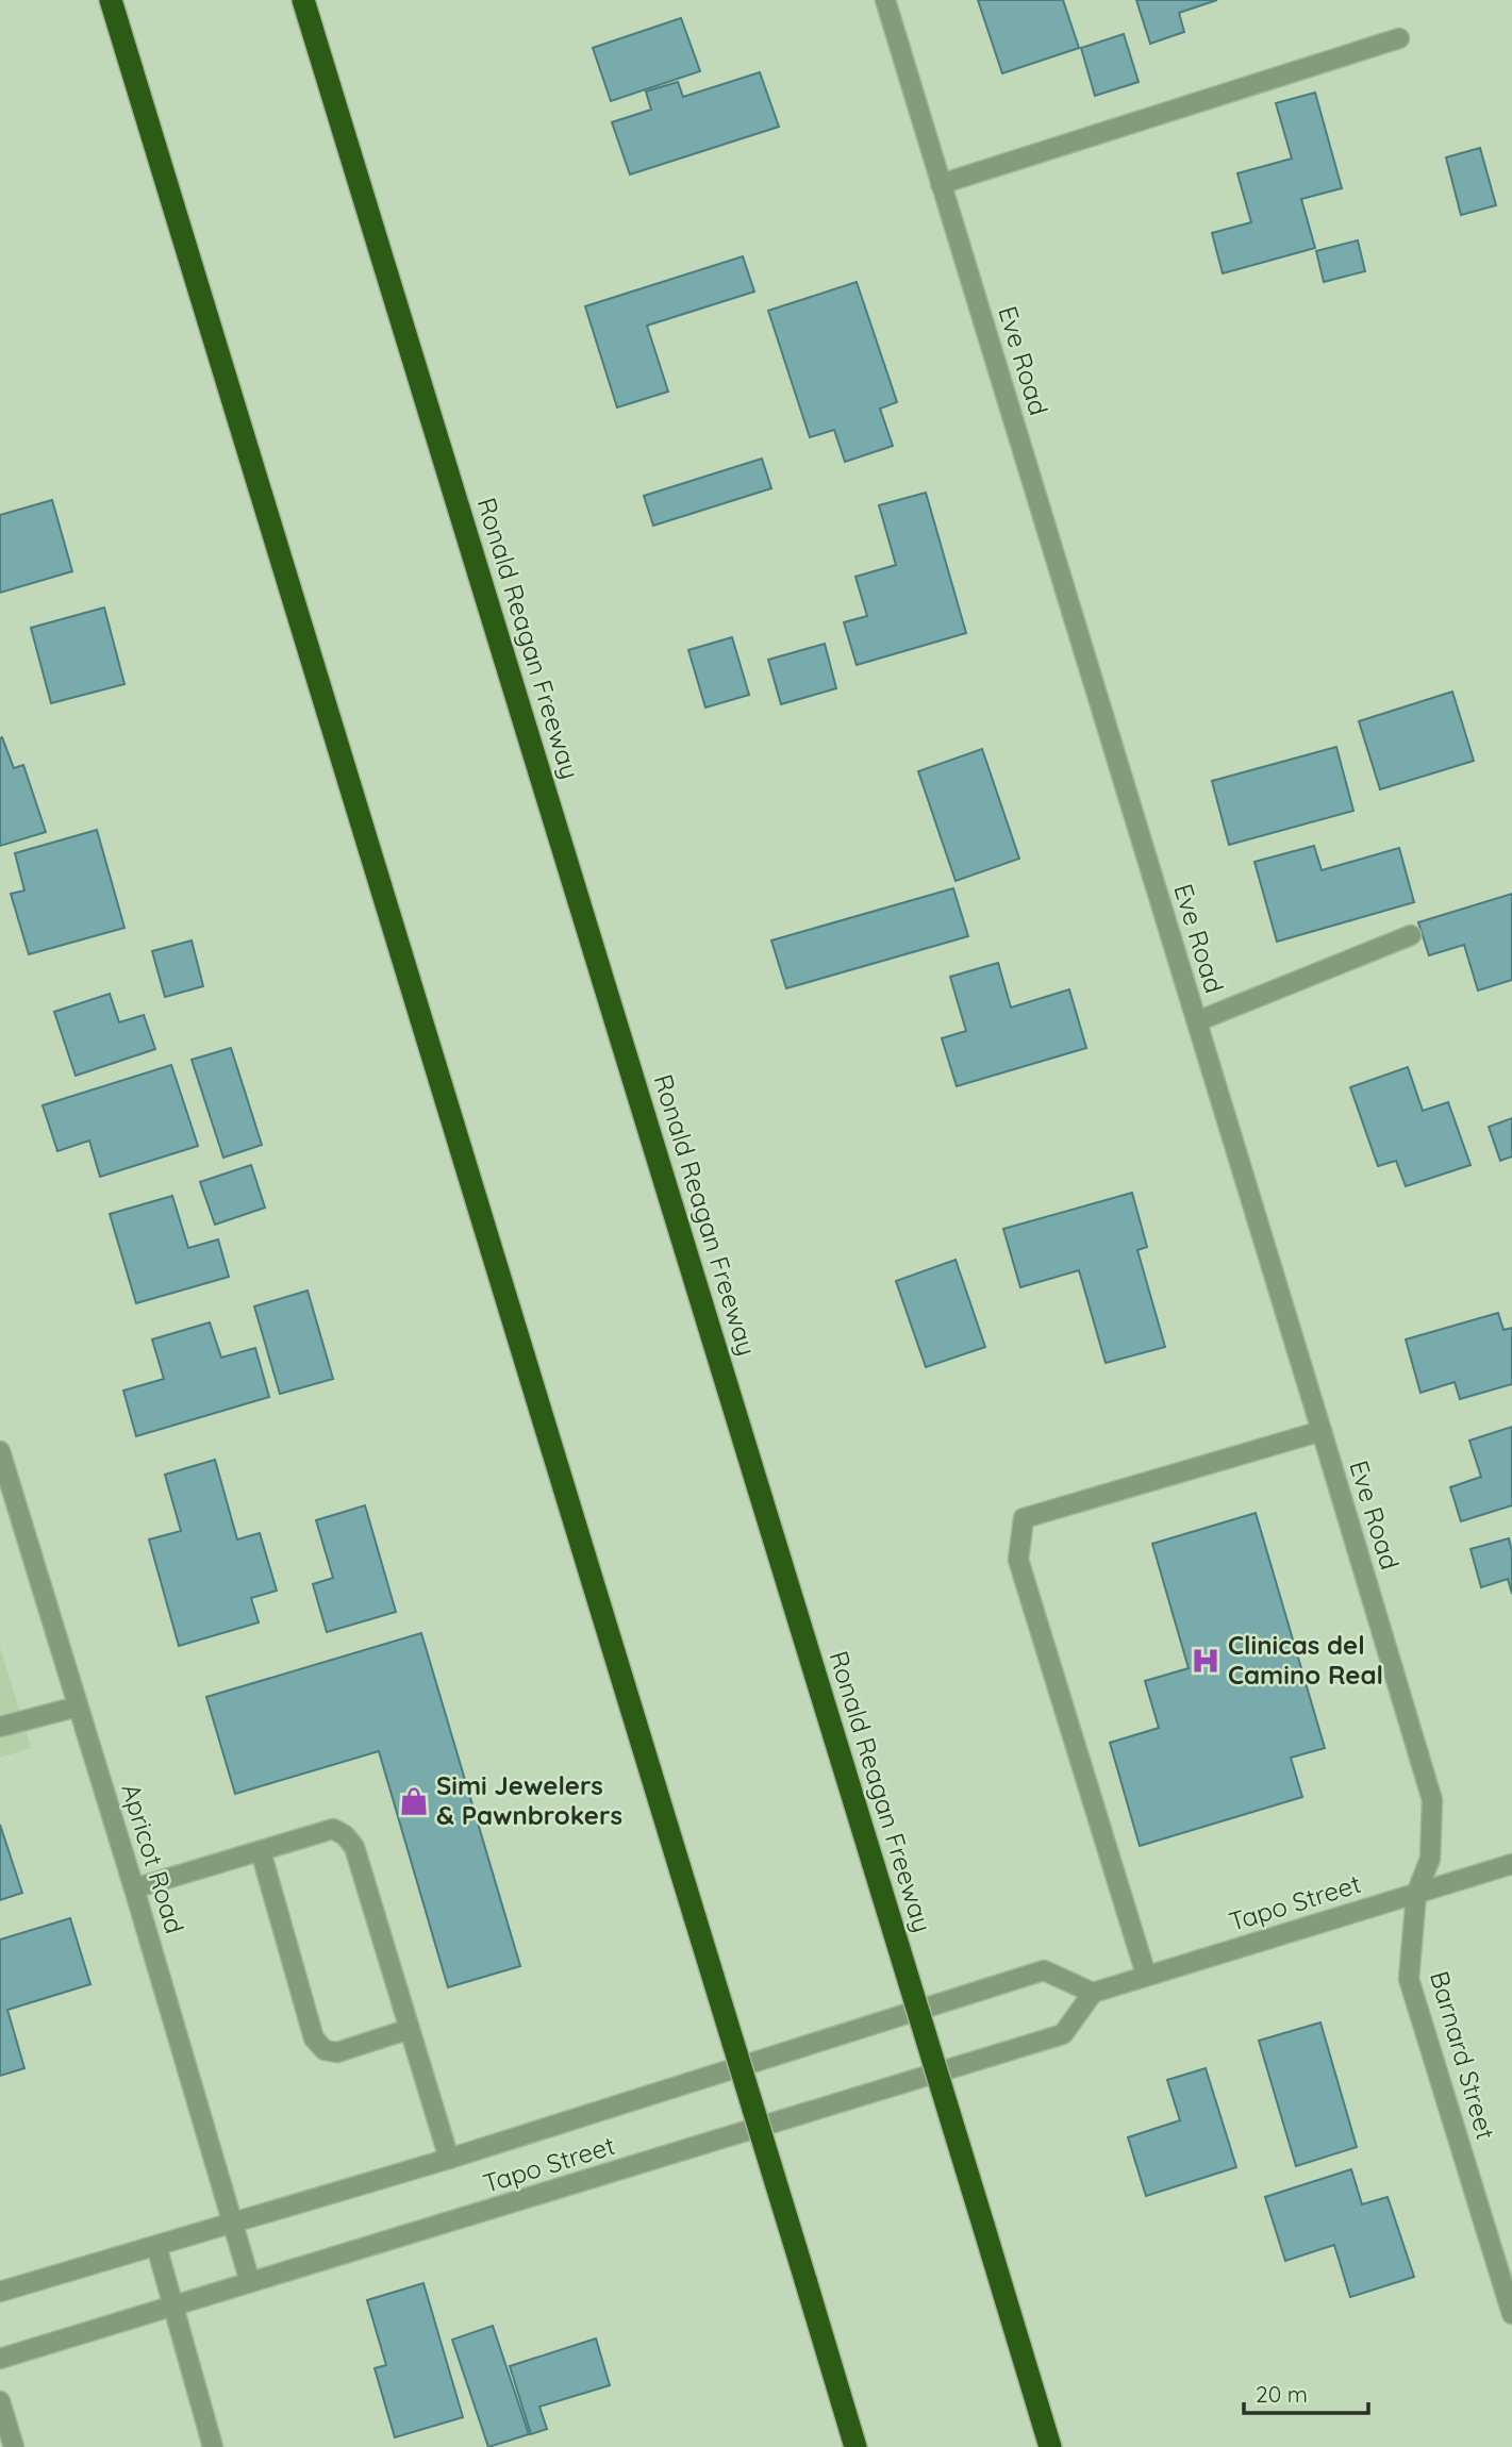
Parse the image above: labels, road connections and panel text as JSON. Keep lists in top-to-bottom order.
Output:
{
  "streets": {
    "highway": ["Ronald Reagan Freeway"],
    "street": [
      "Eve Road",
      "Apricot Road",
      "Tapo Street",
      "Barnard Street"
    ]
  },
  "crossings": [
    ["Eve Road", "Tapo Street"],
    ["Eve Road", "Barnard Street"],
    ["Apricot Road", "Tapo Street"],
    ["Tapo Street", "Barnard Street"]
  ],
  "places": {
    "hospital": ["Clinicas del Camino Real"],
    "shop": ["Simi Jewelers & Pawnbrokers"]
  },
  "scale_bar": "20 m"
}
